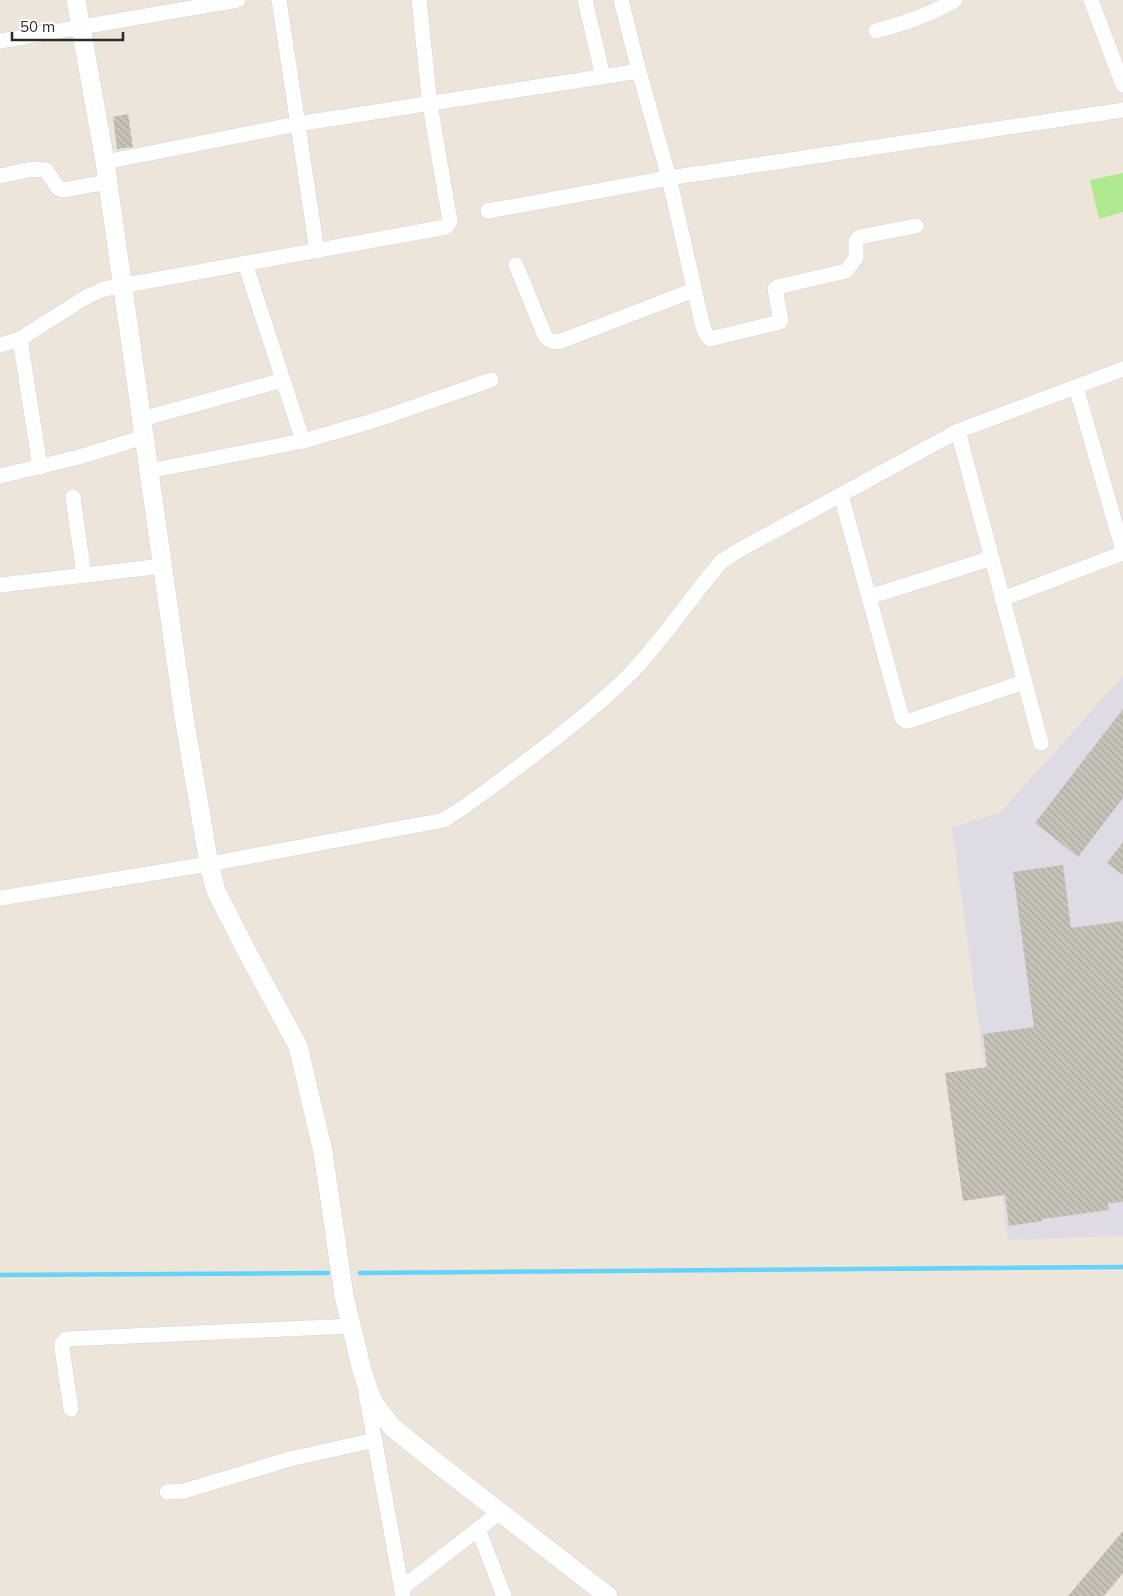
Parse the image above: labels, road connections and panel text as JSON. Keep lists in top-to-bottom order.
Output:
{
  "scale_bar": "50 m"
}
